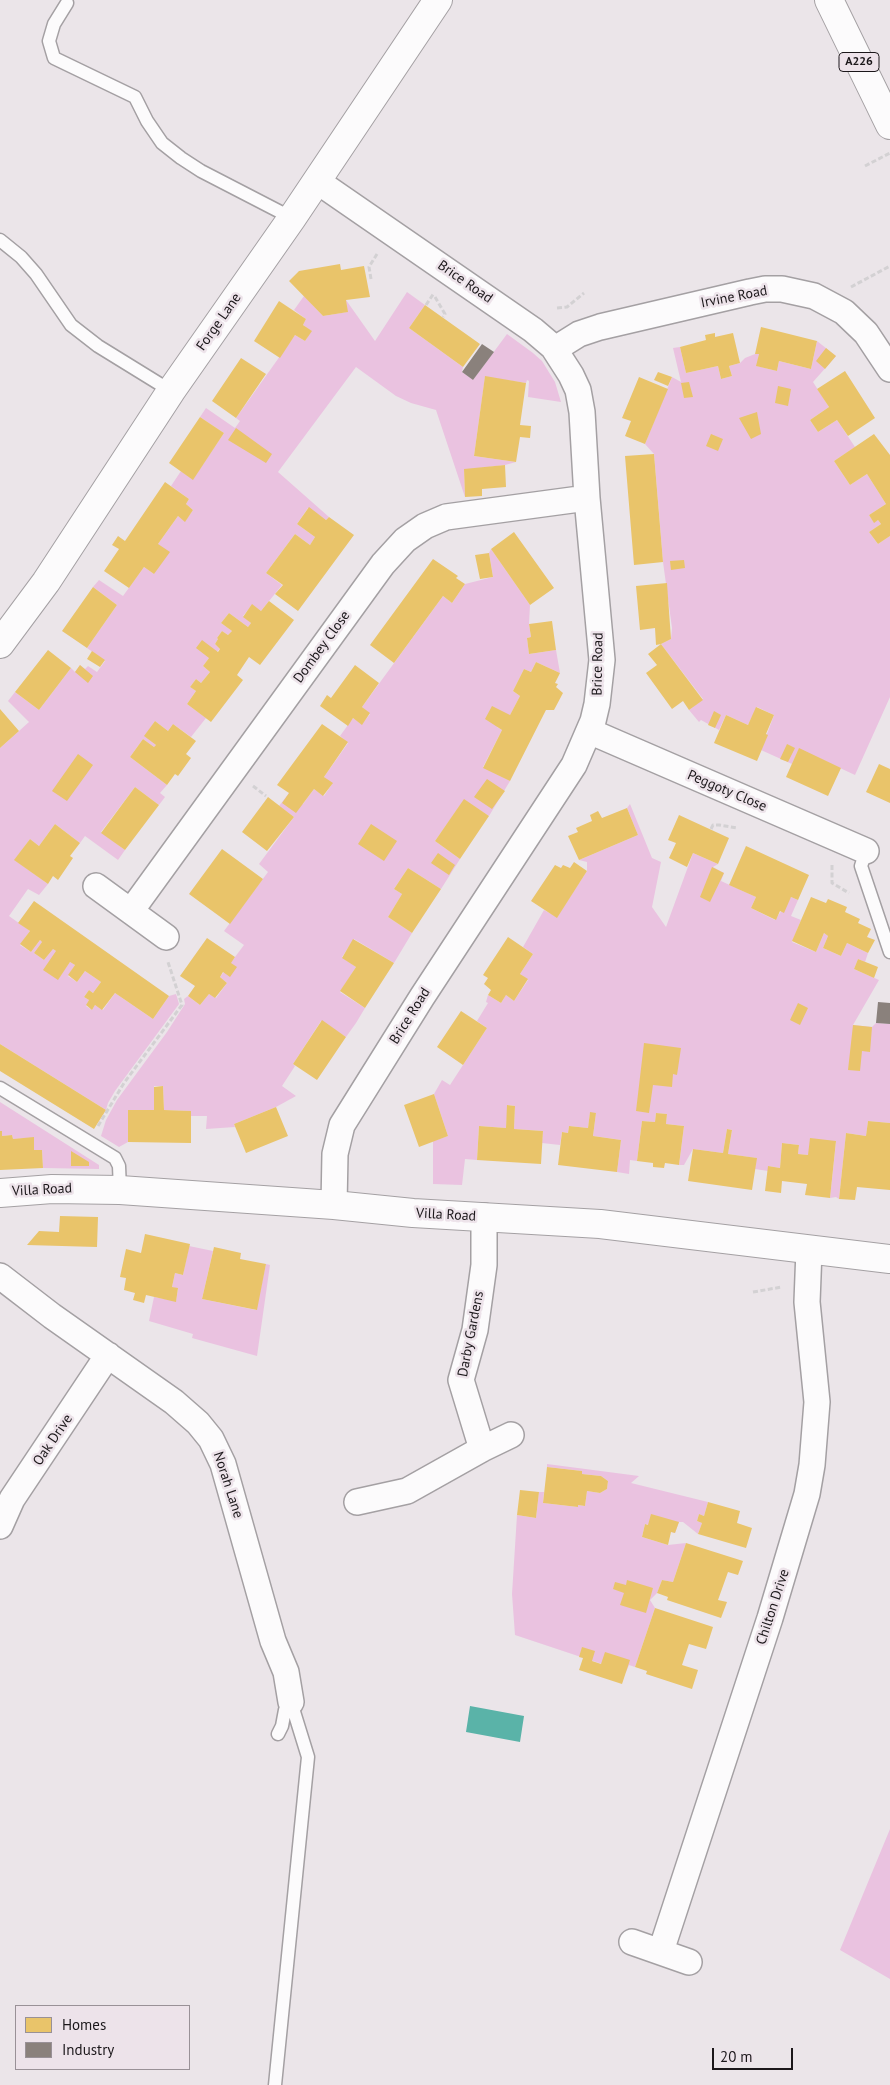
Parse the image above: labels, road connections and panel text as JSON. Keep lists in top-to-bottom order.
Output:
{
  "streets": {
    "street": [
      "A226",
      "Brice Road",
      "Irvine Road",
      "Forge Lane",
      "Dombey Close",
      "Peggoty Close",
      "Villa Road",
      "Darby Gardens",
      "Oak Drive",
      "Norah Lane",
      "Chilton Drive"
    ]
  },
  "crossings": [
    ["Brice Road", "Irvine Road"],
    ["Brice Road", "Forge Lane"],
    ["Brice Road", "Dombey Close"],
    ["Brice Road", "Peggoty Close"],
    ["Brice Road", "Villa Road"],
    ["Villa Road", "Darby Gardens"],
    ["Villa Road", "Chilton Drive"],
    ["Oak Drive", "Norah Lane"]
  ],
  "legend": ["Homes", "Industry"],
  "scale_bar": "20 m"
}
